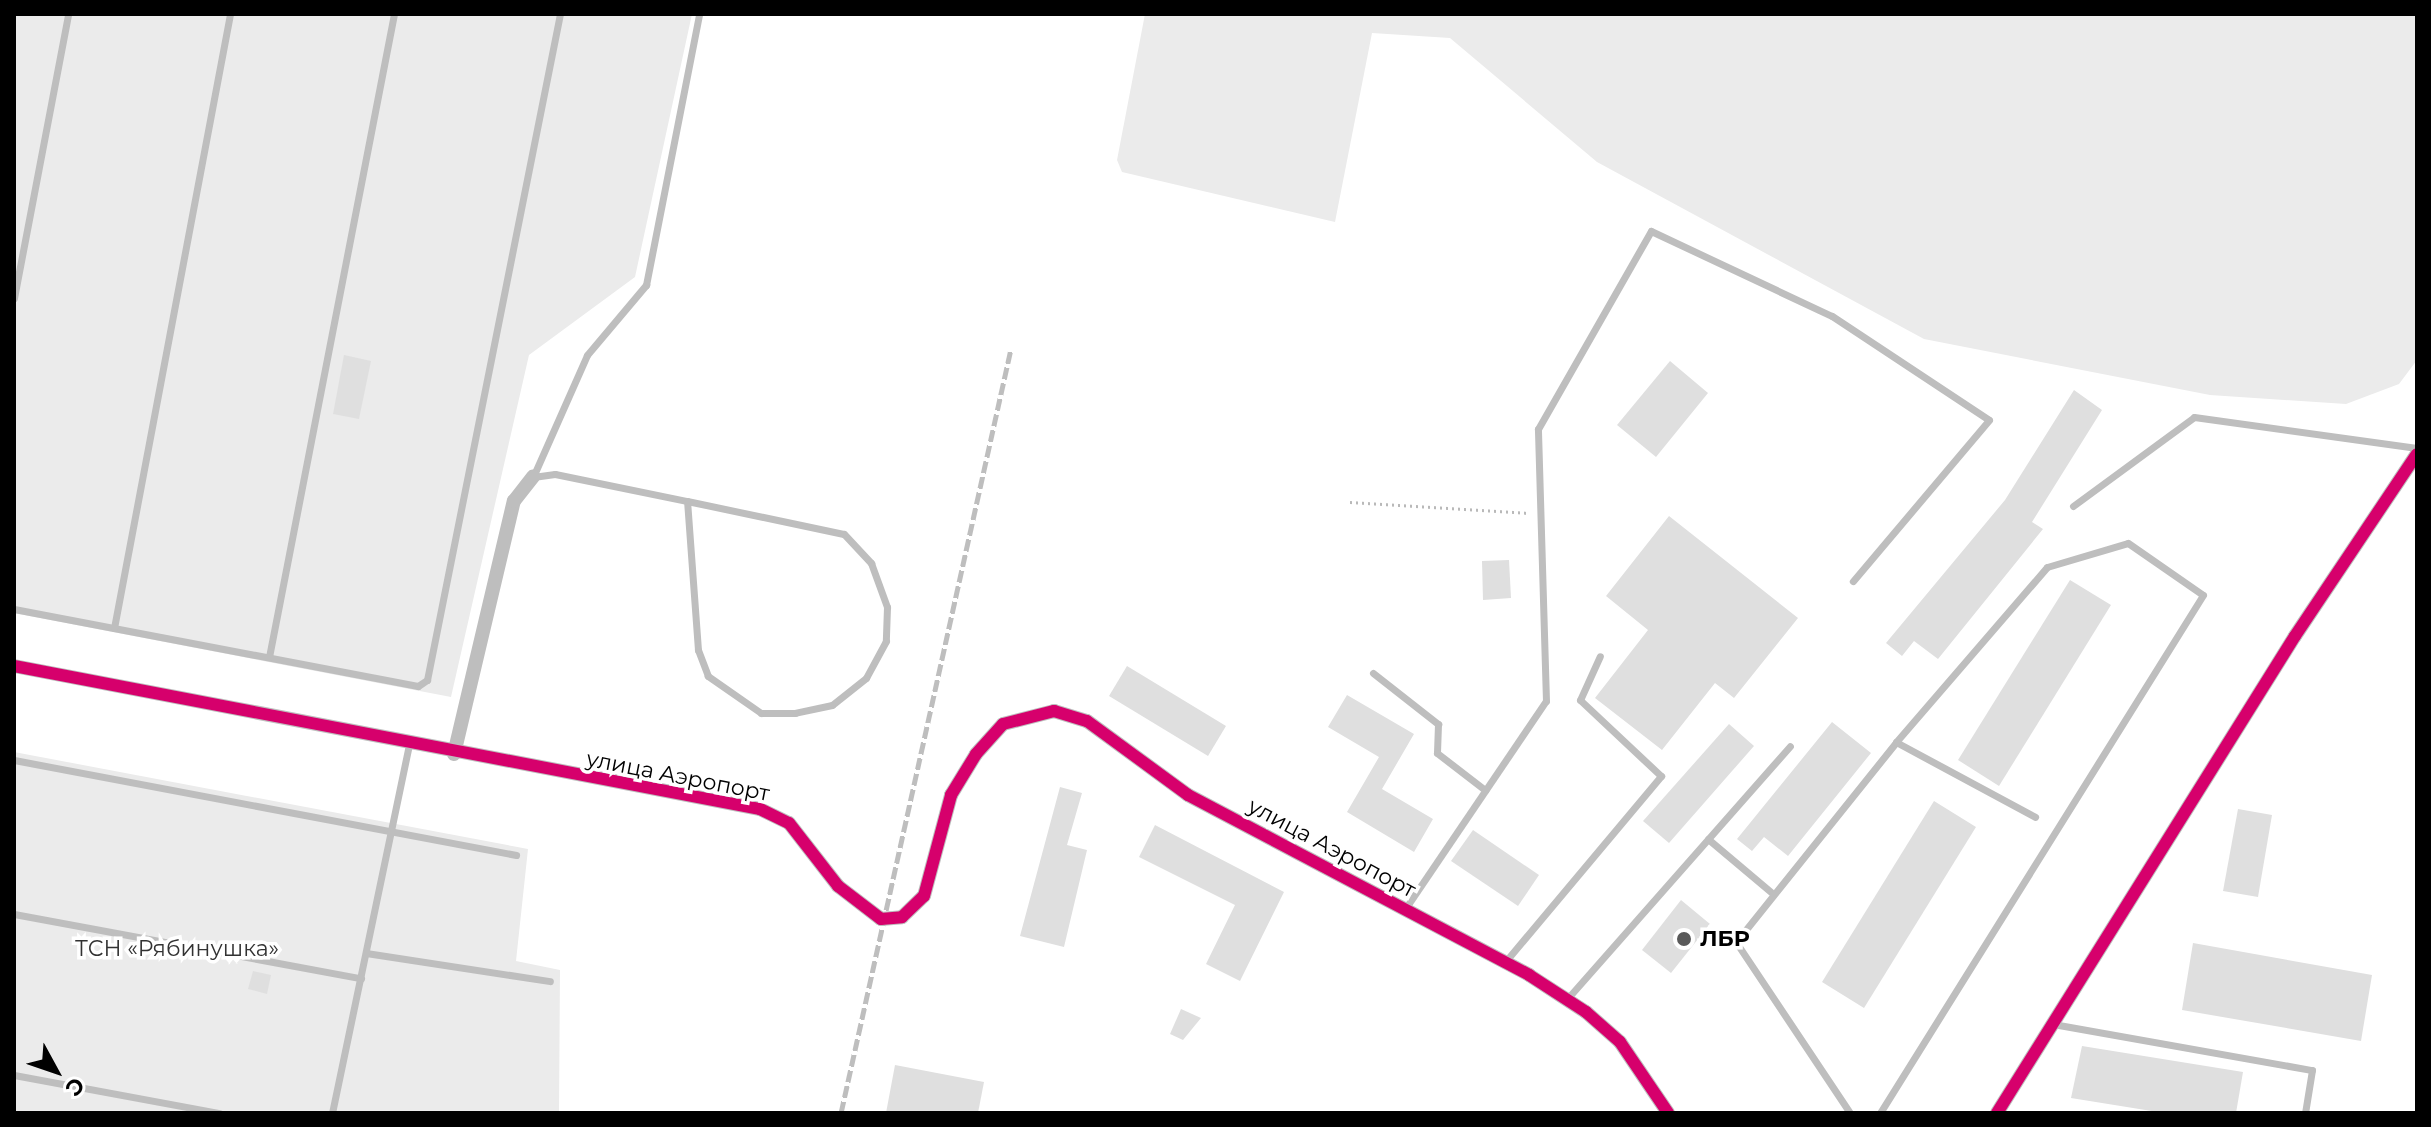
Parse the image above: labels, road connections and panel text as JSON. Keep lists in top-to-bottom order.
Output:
{
  "streets": {
    "street": ["улица Аэропорт"]
  },
  "parks": ["ТСН «Рябинушка»"],
  "places": ["ЛБР"],
  "north": "bottom right"
}
